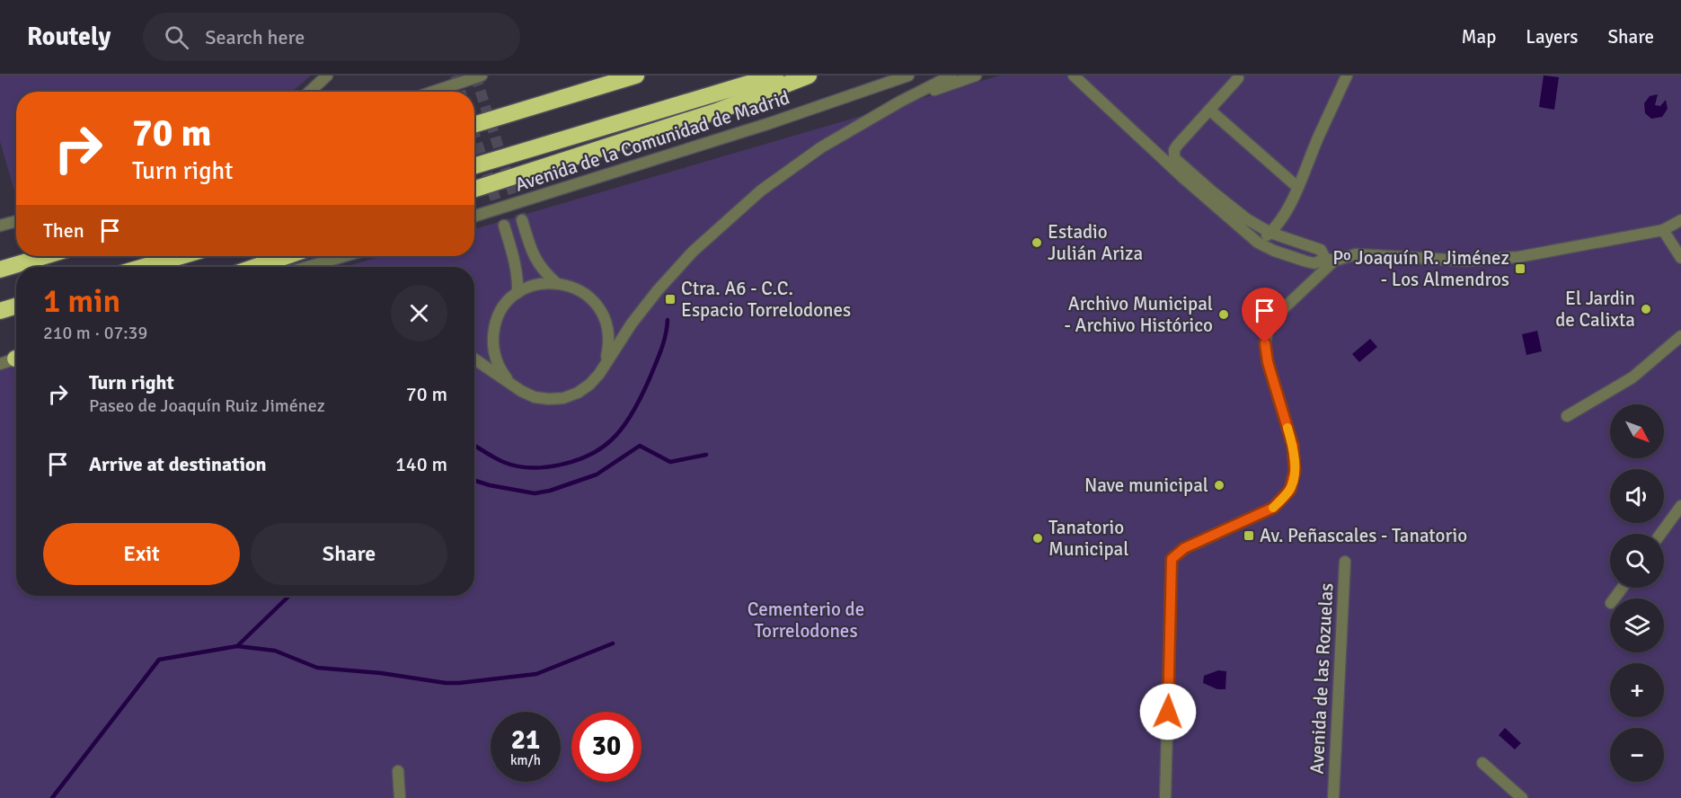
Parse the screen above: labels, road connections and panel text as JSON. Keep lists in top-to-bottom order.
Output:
{
  "streets": {
    "street": ["Avenida de la Comunidad de Madrid", "Avenida de las Rozuelas"]
  },
  "parks": ["Cementerio de Torrelodones"],
  "places": {
    "other": [
      "Estadio Julián Ariza",
      "El Jardin de Calixta",
      "Archivo Municipal - Archivo Histórico",
      "Nave municipal",
      "Tanatorio Municipal"
    ],
    "transit": ["Pº Joaquín R. Jiménez - Los Almendros", "Ctra. A6 - C.C. Espacio Torrelodones", "Av. Peñascales - Tanatorio"]
  },
  "north": "bottom right",
  "page": {
    "header": "Routely",
    "search": "Search here",
    "nav": ["Map", "Layers", "Share"],
    "turn": ["70 m", "Turn right"],
    "then": "Then",
    "heading": ["1 min", "210 m · 07:39"],
    "list": [
      {
        "name": "Turn right",
        "note": "Paseo de Joaquín Ruiz Jiménez",
        "value": "70 m"
      },
      {
        "name": "Arrive at destination",
        "value": "140 m"
      }
    ],
    "map_buttons": ["+", "−"],
    "buttons": ["Exit", "Share"],
    "speed": "21 km/h",
    "limit": "30"
  }
}
